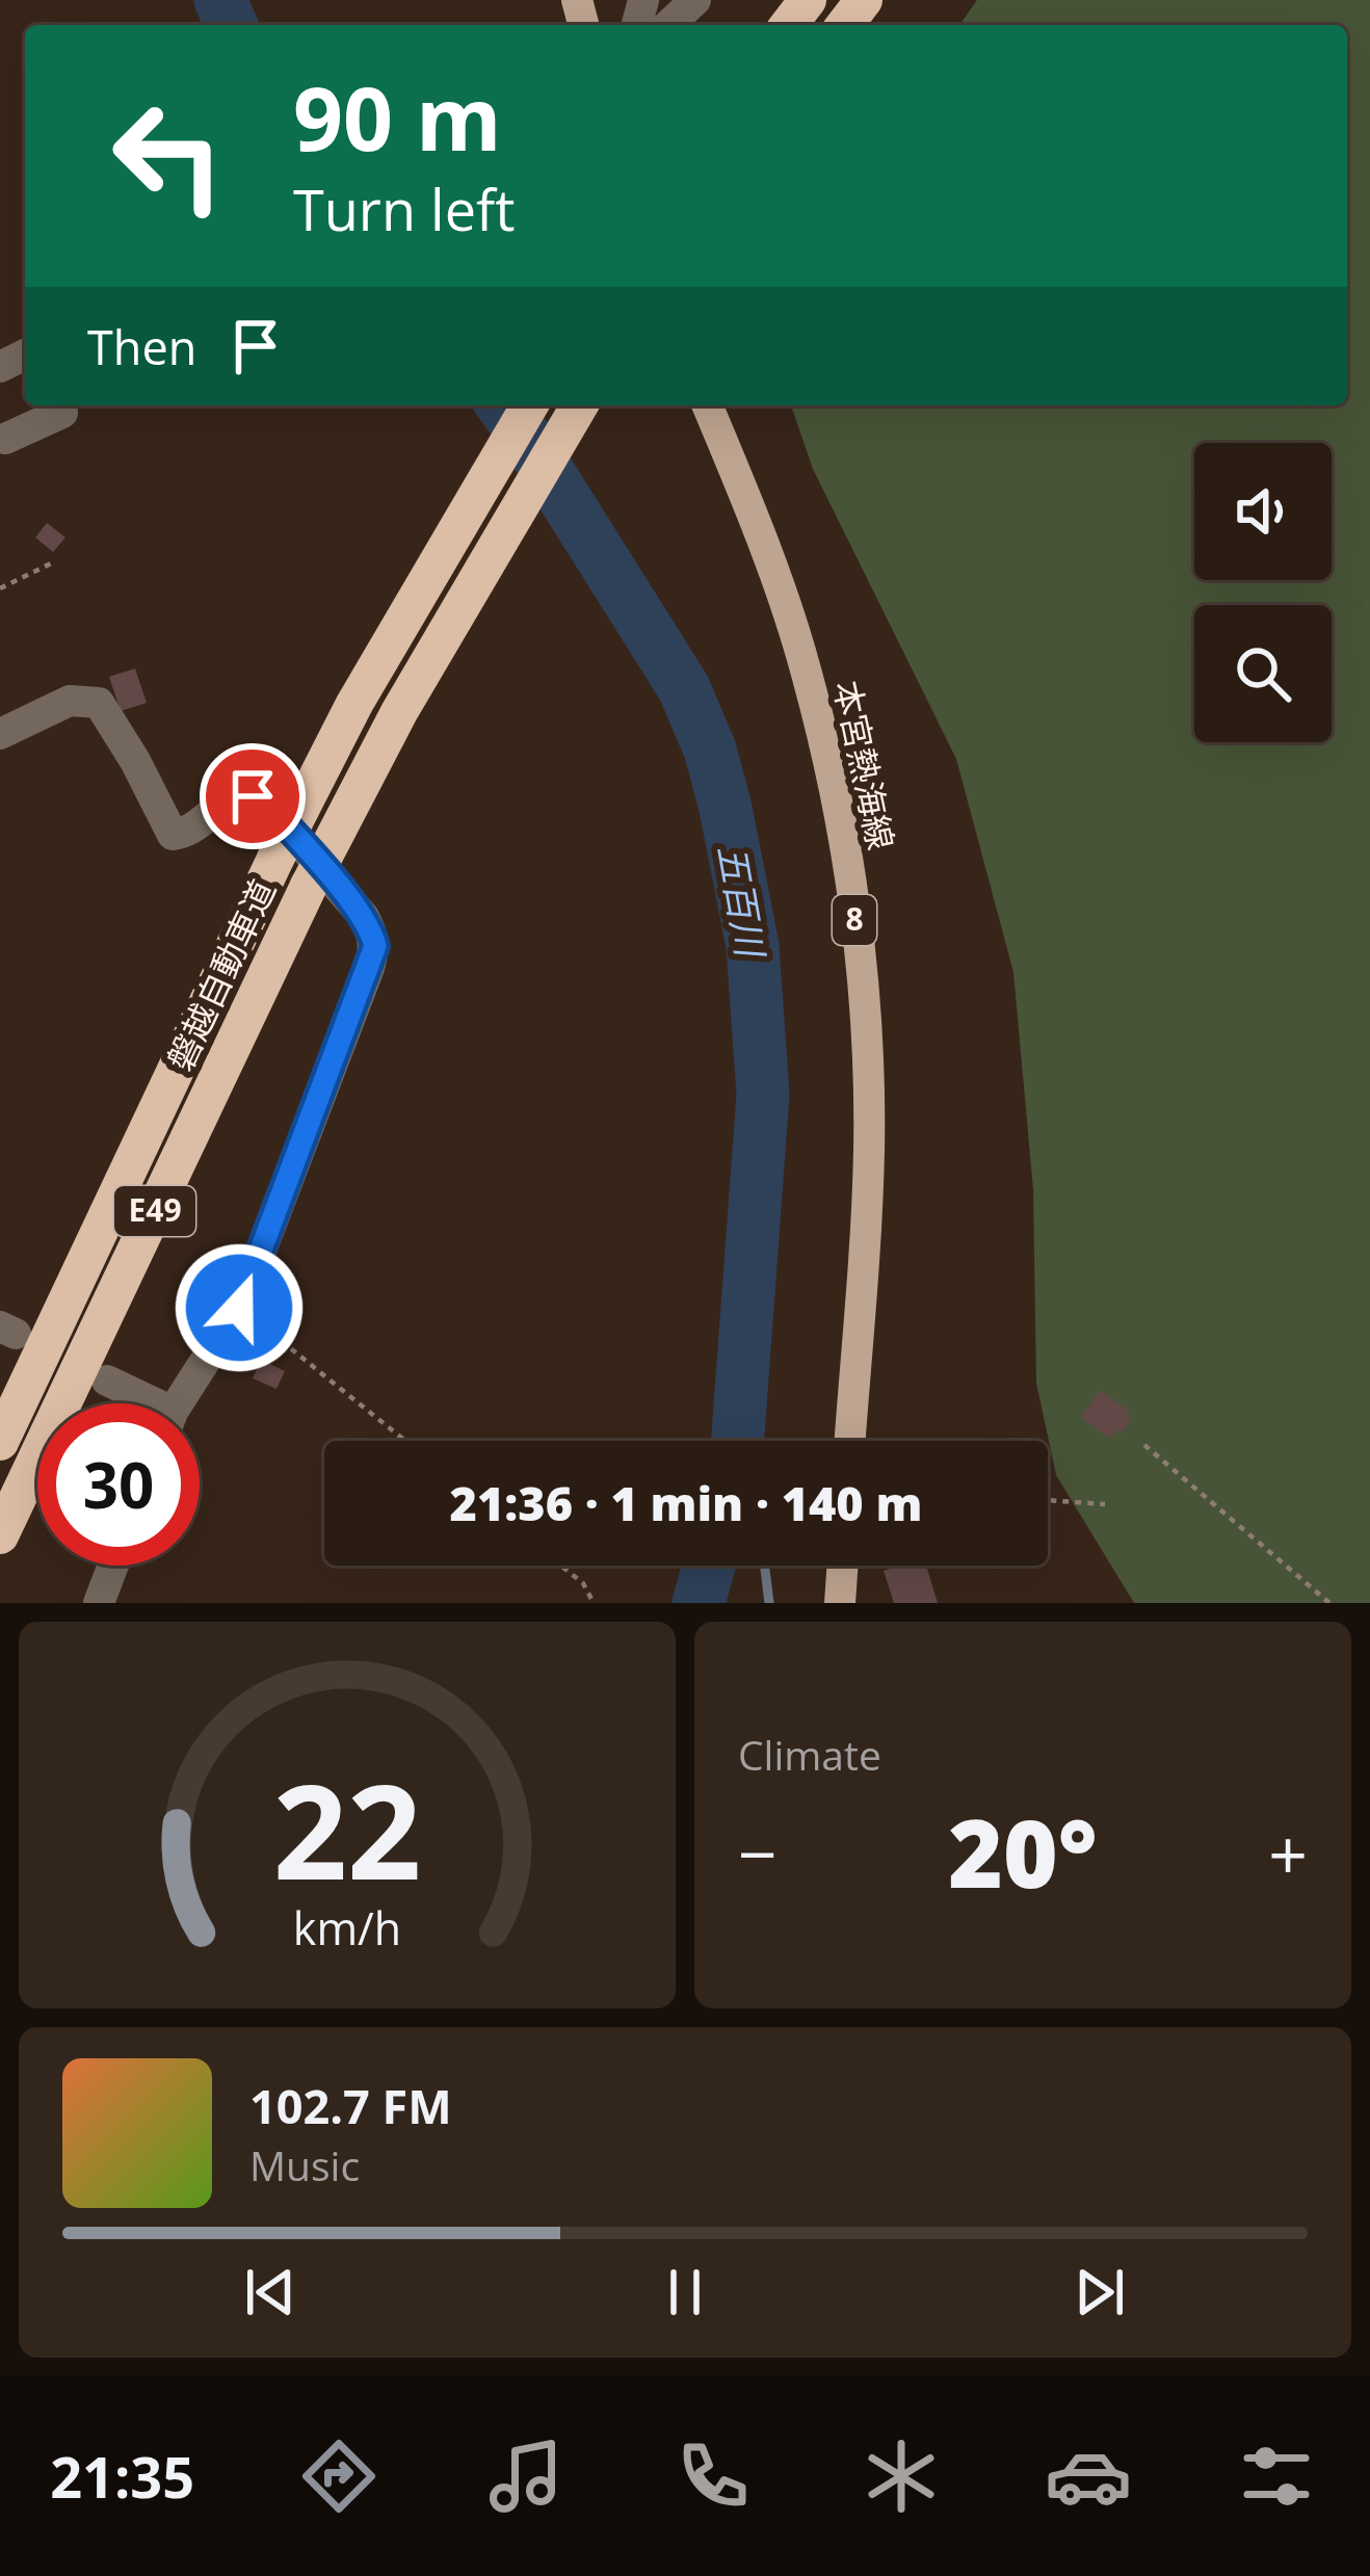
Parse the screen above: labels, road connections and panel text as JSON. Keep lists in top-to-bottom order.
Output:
{
  "streets": {
    "highway": ["磐越自動車道", "E49"],
    "main road": ["本宮熱海線", "8"]
  },
  "water": ["五百川"],
  "page": {
    "turn": ["90 m", "Turn left"],
    "then": "Then",
    "limit": "30",
    "trip": "21:36 · 1 min · 140 m",
    "tile": "Climate",
    "heat": ["−", "20°", "+"],
    "song": ["102.7 FM", "Music"],
    "tabs": "21:35",
    "gauge": ["22", "km/h"]
  }
}
